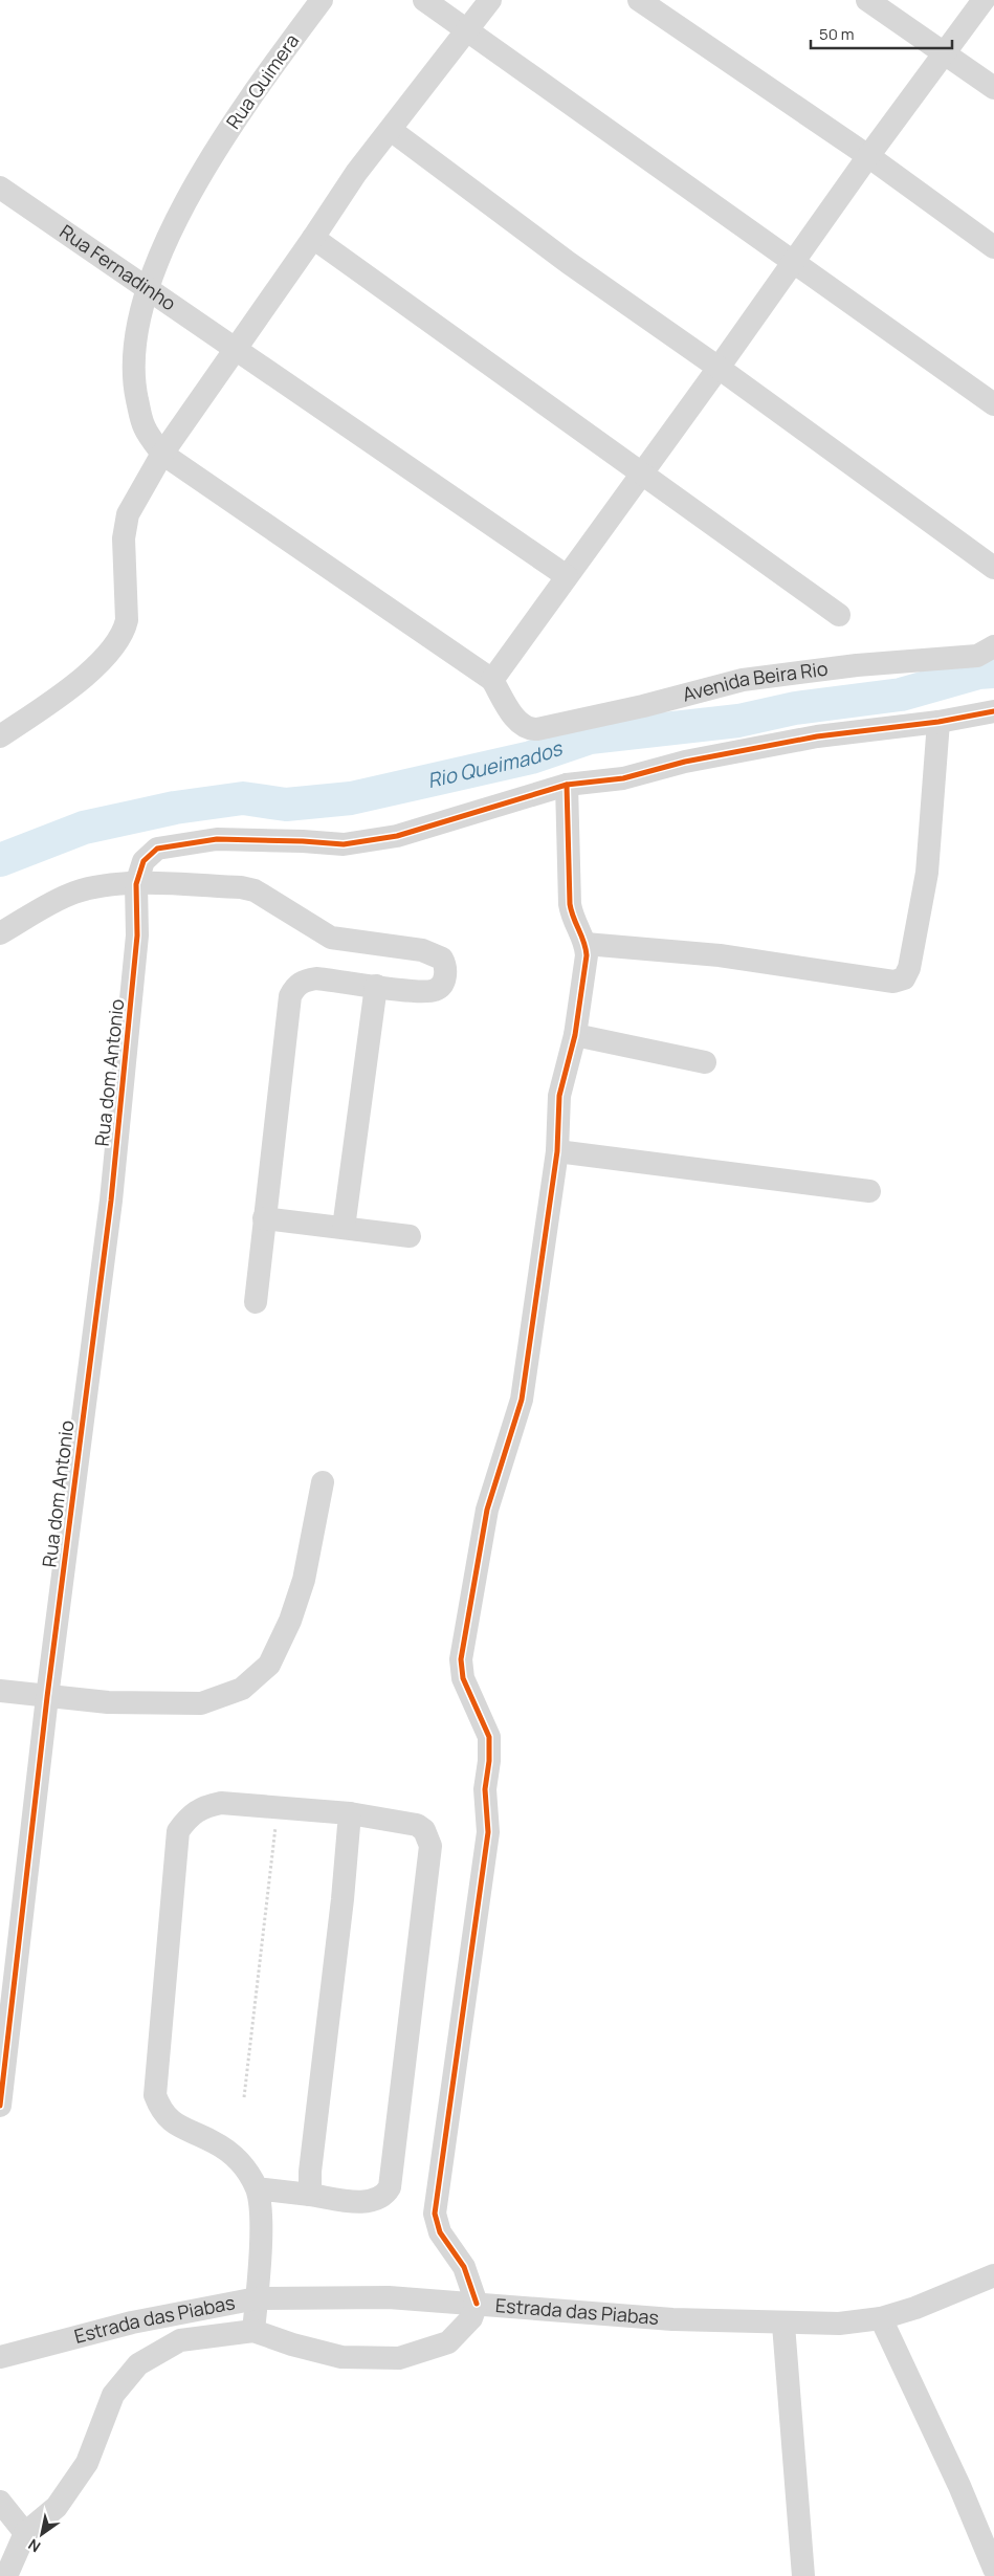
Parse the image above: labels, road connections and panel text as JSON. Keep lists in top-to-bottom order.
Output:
{
  "streets": {
    "street": [
      "Rua Quimera",
      "Rua Fernadinho",
      "Avenida Beira Rio",
      "Rua dom Antonio",
      "Estrada das Piabas"
    ]
  },
  "crossings": [
    ["Rua Quimera", "Rua Fernadinho"]
  ],
  "water": ["Rio Queimados"],
  "scale_bar": "50 m",
  "north": "bottom left"
}
